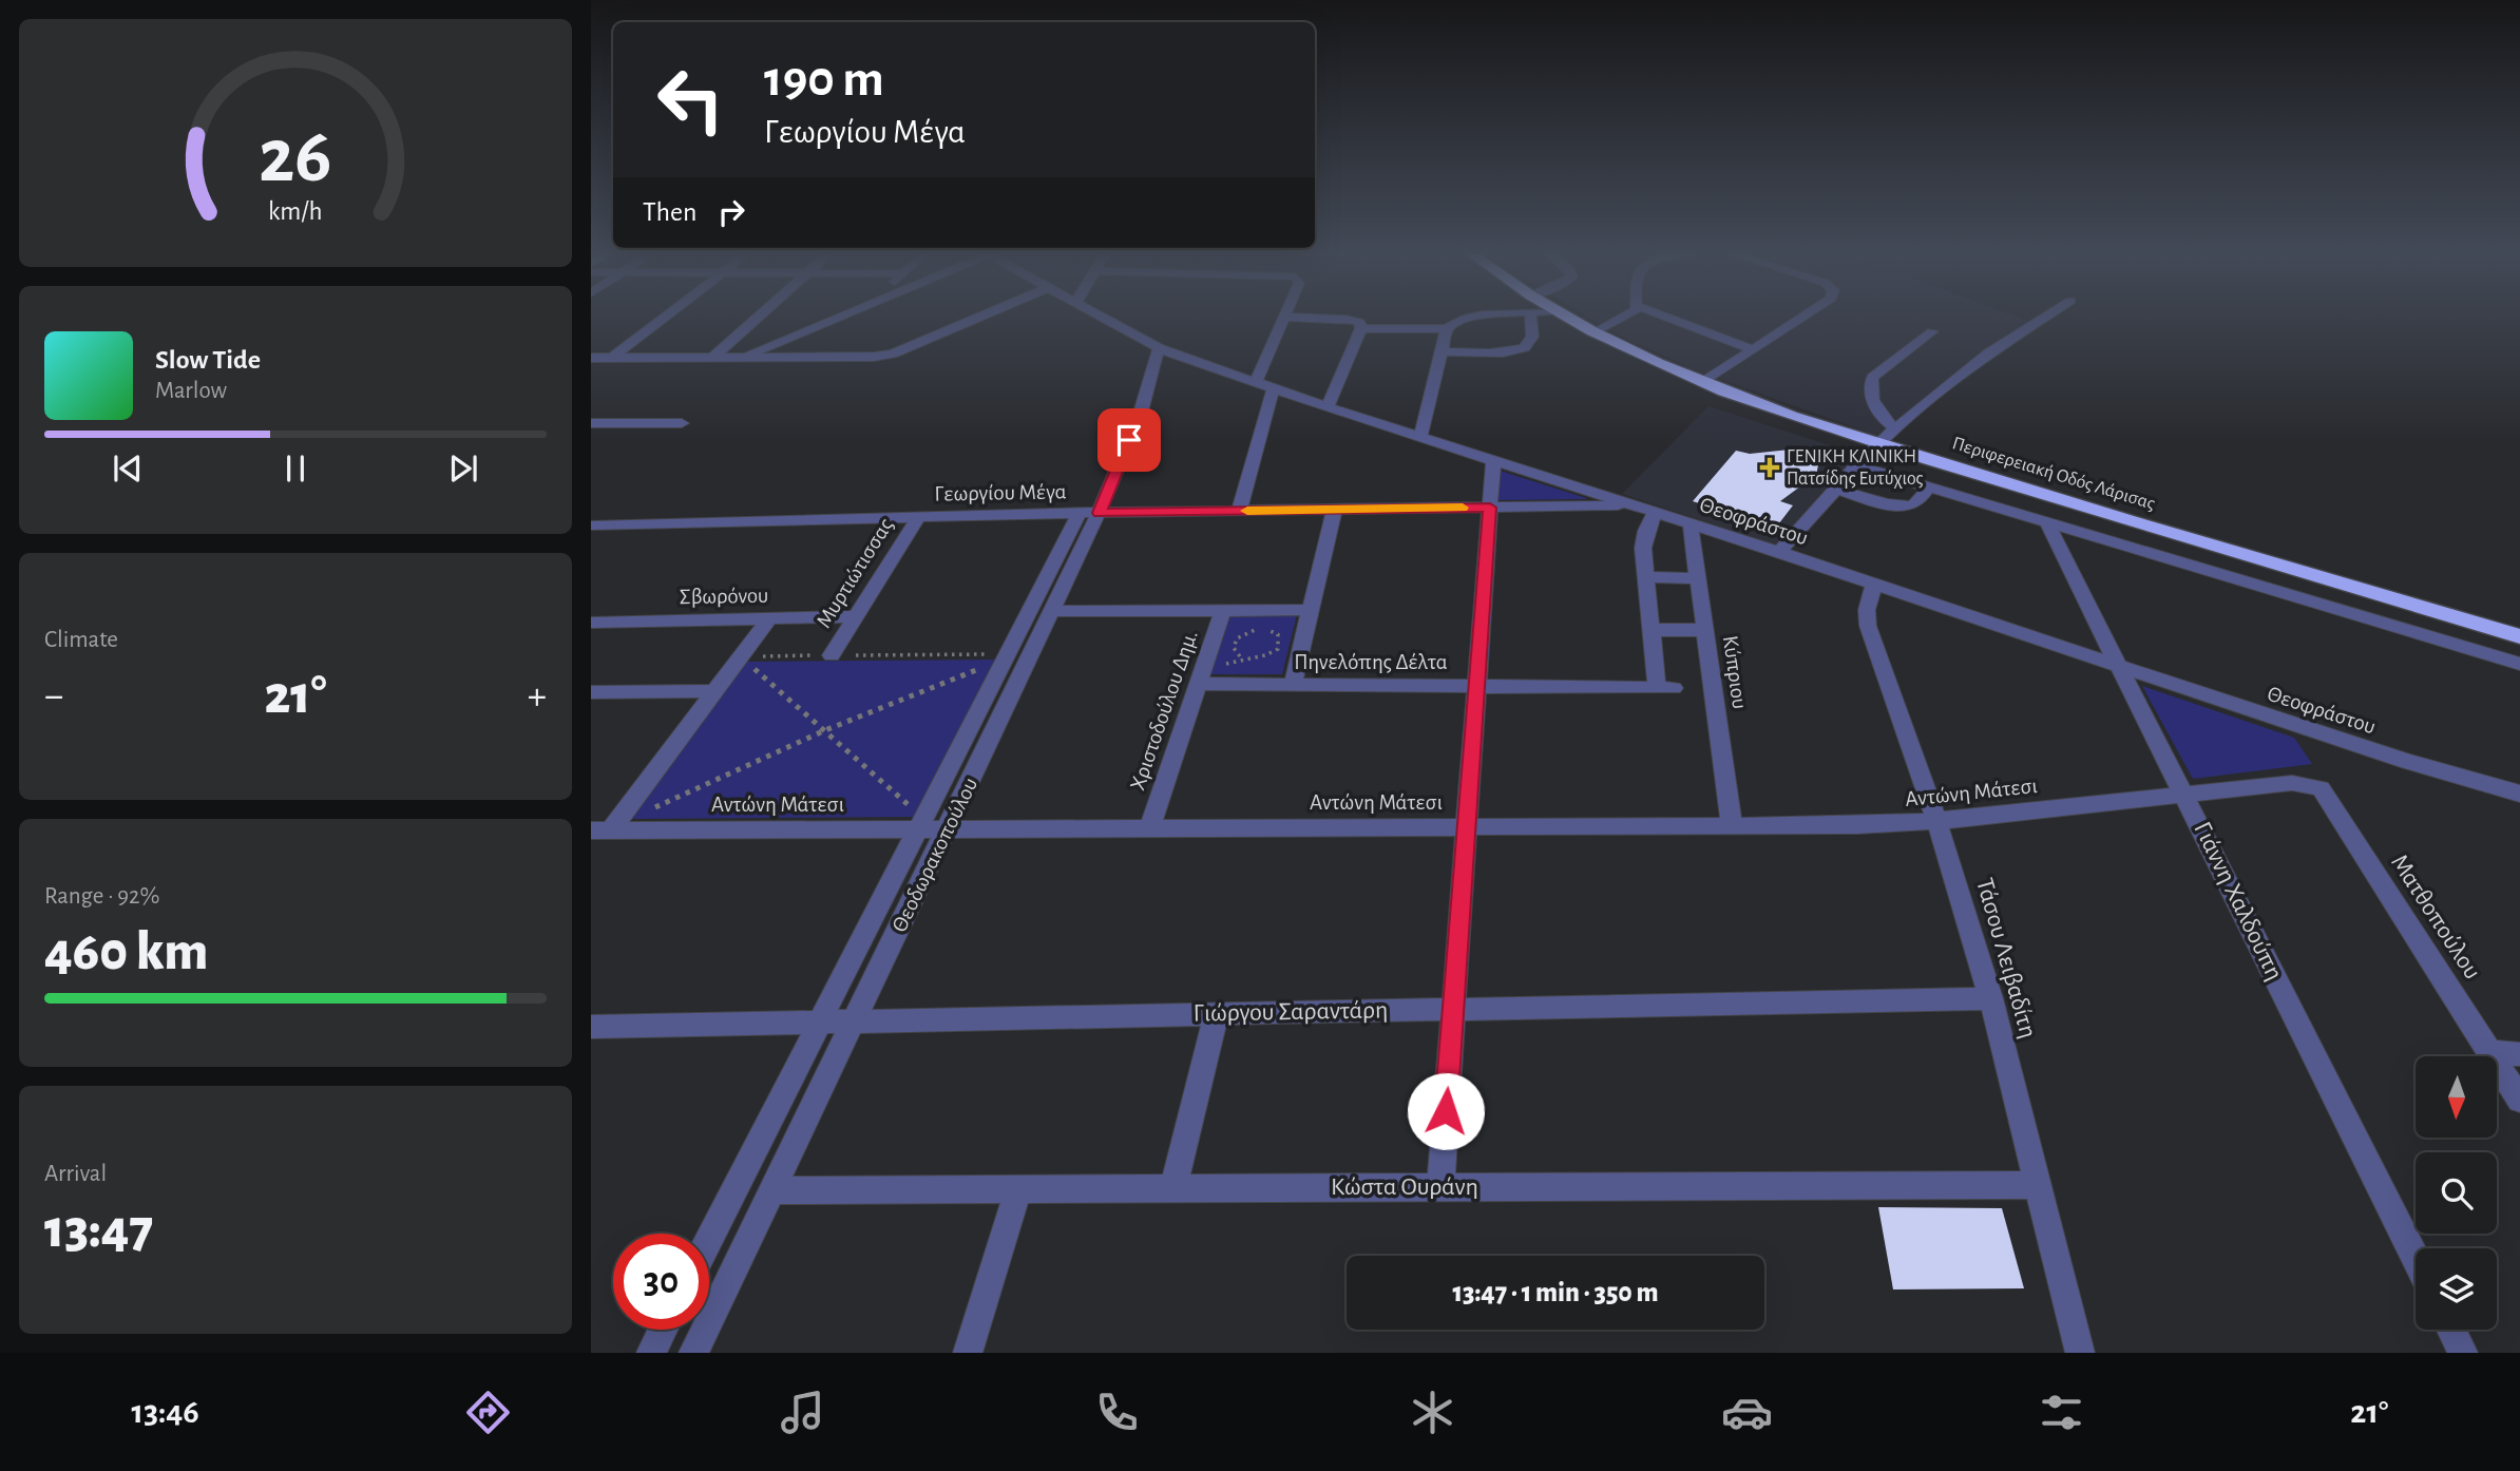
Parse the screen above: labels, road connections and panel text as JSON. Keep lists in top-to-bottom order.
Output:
{
  "streets": {
    "highway": ["Περιφερειακή Οδός Λάρισας"],
    "street": [
      "Γεωργίου Μέγα",
      "Θεοφράστου",
      "Μυρτιώτισσας",
      "Σβωρόνου",
      "Πηνελόπης Δέλτα",
      "Κύπριου",
      "Χριστοδούλου Δημ.",
      "Αντώνη Μάτεσι",
      "Θεοδωρακοπούλου",
      "Γιάννη Χαλδούπη",
      "Ματθοπούλου",
      "Τάσου Λειβαδίτη",
      "Γιώργου Σαραντάρη",
      "Κώστα Ουράνη"
    ]
  },
  "crossings": [
    ["Γεωργίου Μέγα", "Θεοφράστου"],
    ["Γεωργίου Μέγα", "Μυρτιώτισσας"],
    ["Γεωργίου Μέγα", "Θεοδωρακοπούλου"],
    ["Θεοφράστου", "Κύπριου"],
    ["Θεοφράστου", "Θεοδωρακοπούλου"],
    ["Θεοφράστου", "Γιάννη Χαλδούπη"],
    ["Θεοφράστου", "Τάσου Λειβαδίτη"],
    ["Μυρτιώτισσας", "Σβωρόνου"],
    ["Πηνελόπης Δέλτα", "Χριστοδούλου Δημ."],
    ["Κύπριου", "Αντώνη Μάτεσι"],
    ["Χριστοδούλου Δημ.", "Αντώνη Μάτεσι"],
    ["Αντώνη Μάτεσι", "Θεοδωρακοπούλου"],
    ["Αντώνη Μάτεσι", "Γιάννη Χαλδούπη"],
    ["Αντώνη Μάτεσι", "Ματθοπούλου"],
    ["Αντώνη Μάτεσι", "Τάσου Λειβαδίτη"],
    ["Θεοδωρακοπούλου", "Γιώργου Σαραντάρη"],
    ["Θεοδωρακοπούλου", "Κώστα Ουράνη"],
    ["Τάσου Λειβαδίτη", "Γιώργου Σαραντάρη"],
    ["Τάσου Λειβαδίτη", "Κώστα Ουράνη"]
  ],
  "places": {
    "health": ["ΓΕΝΙΚΗ ΚΛΙΝΙΚΗ Πατσίδης Ευτύχιος"]
  },
  "north": "bottom",
  "page": {
    "turn": ["190 m", "Γεωργίου Μέγα"],
    "then": "Then",
    "song": ["Slow Tide", "Marlow"],
    "tile": [
      "Climate",
      ["Range · 92%", "460 km"],
      ["Arrival", "13:47"]
    ],
    "heat": ["−", "21°", "+"],
    "limit": "30",
    "trip": "13:47 · 1 min · 350 m",
    "tabs": ["13:46", "21°"],
    "gauge": ["26", "km/h"]
  }
}
